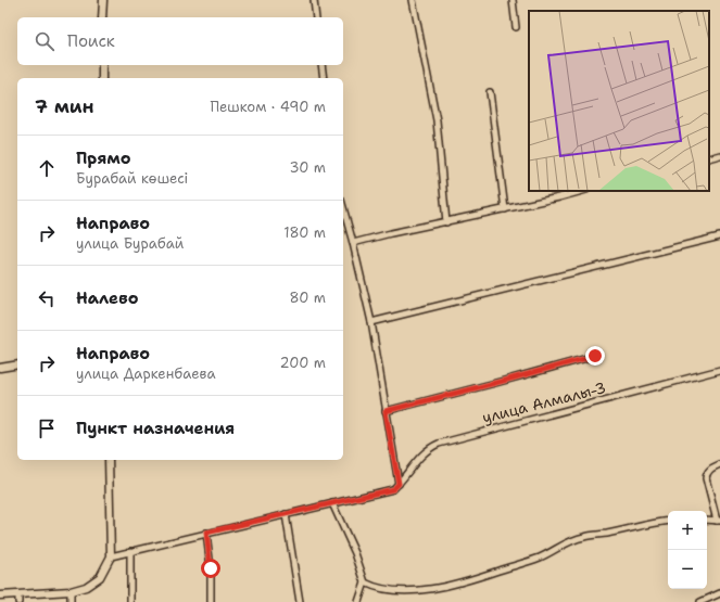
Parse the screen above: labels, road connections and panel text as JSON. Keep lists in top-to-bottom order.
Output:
{
  "streets": {
    "street": ["улица Алмалы-3"]
  },
  "page": {
    "search": "Поиск",
    "heading": ["7 мин", "Пешком · 490 m"],
    "list": [
      ["Прямо", "Бурабай көшесі", "30 m"],
      ["Направо", "улица Бурабай", "180 m"],
      ["Налево", "80 m"],
      ["Направо", "улица Даркенбаева", "200 m"],
      "Пункт назначения"
    ],
    "map_buttons": ["+", "−"]
  }
}
